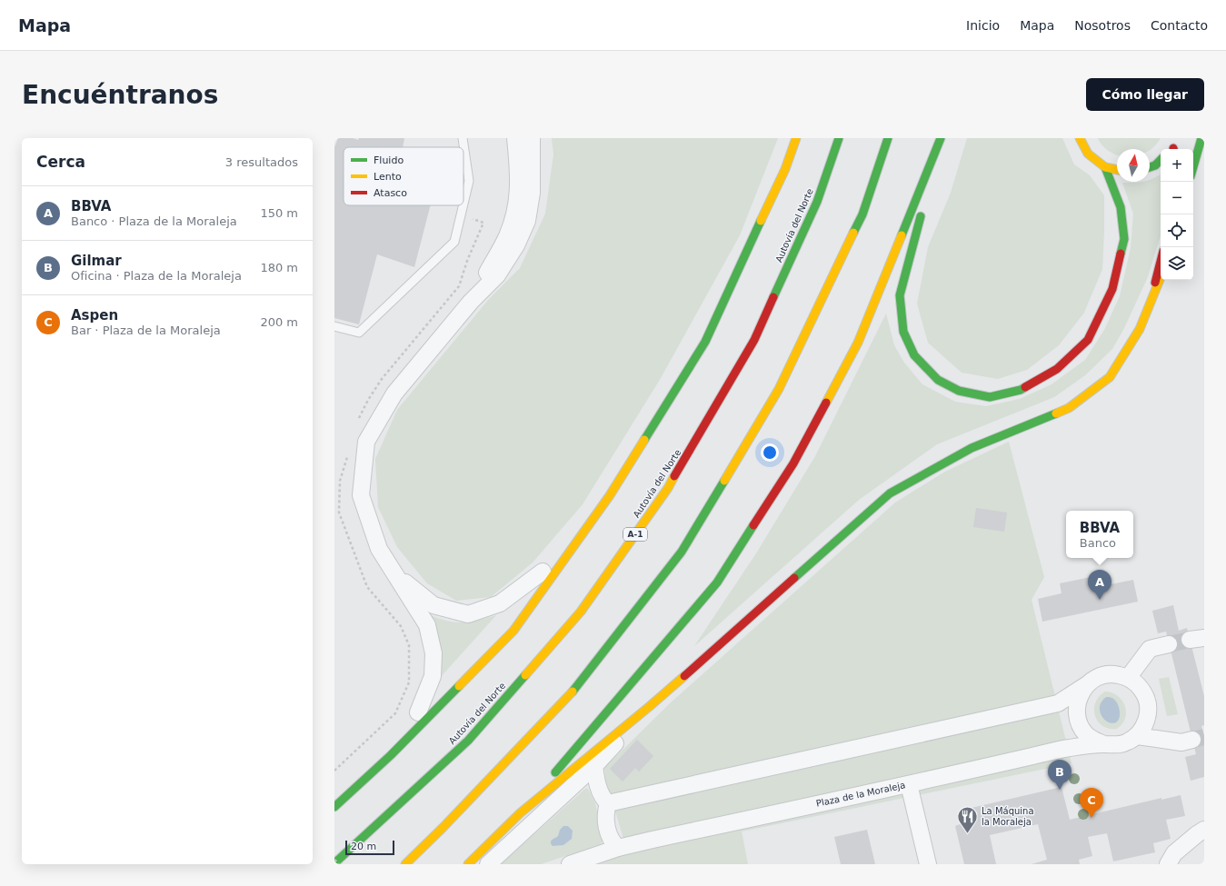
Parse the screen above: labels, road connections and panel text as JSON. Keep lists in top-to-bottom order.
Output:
{
  "streets": {
    "main road": ["Autovía del Norte", "A-1"],
    "street": ["Plaza de la Moraleja"]
  },
  "places": {
    "restaurant": ["La Máquina la Moraleja"]
  },
  "legend": ["Fluido", "Lento", "Atasco"],
  "scale_bar": "20 m",
  "north": "top",
  "page": {
    "header": "Mapa",
    "nav": [
      "Inicio",
      "Mapa",
      "Nosotros",
      "Contacto"
    ],
    "buttons": "Cómo llegar",
    "title": "Encuéntranos",
    "heading": ["Cerca", "3 resultados"],
    "map_buttons": ["+", "−"],
    "list": [
      {
        "mark": "A",
        "name": "BBVA",
        "note": "Banco · Plaza de la Moraleja",
        "value": "150 m"
      },
      {
        "mark": "B",
        "name": "Gilmar",
        "note": "Oficina · Plaza de la Moraleja",
        "value": "180 m"
      },
      {
        "mark": "C",
        "name": "Aspen",
        "note": "Bar · Plaza de la Moraleja",
        "value": "200 m"
      }
    ],
    "popup": ["BBVA", "Banco"],
    "pins": ["A", "B", "C"],
    "scale": "20 m"
  }
}
